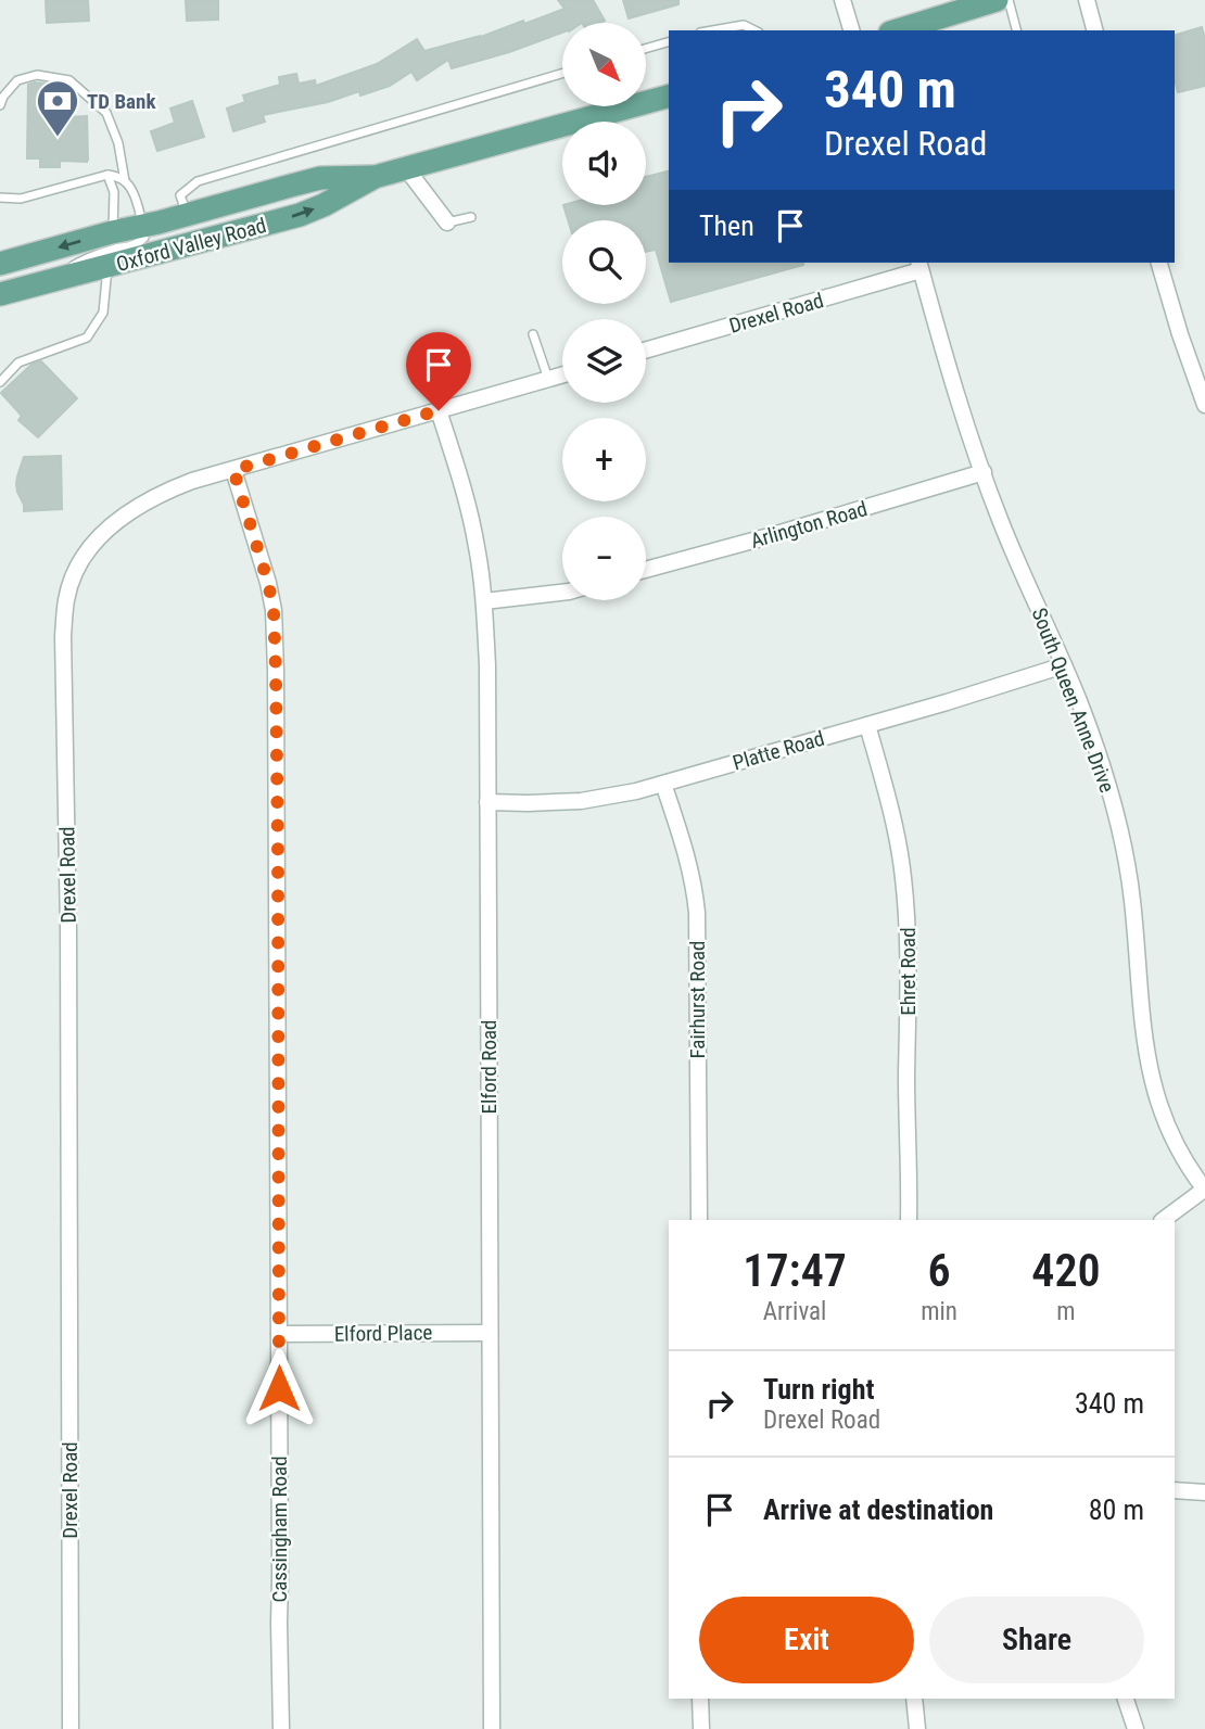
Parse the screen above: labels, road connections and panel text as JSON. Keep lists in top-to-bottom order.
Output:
{
  "streets": {
    "main road": ["Oxford Valley Road"],
    "street": [
      "Drexel Road",
      "Arlington Road",
      "South Queen Anne Drive",
      "Platte Road",
      "Ehret Road",
      "Fairhurst Road",
      "Elford Road",
      "Elford Place",
      "Cassingham Road"
    ]
  },
  "crossings": [
    ["Drexel Road", "South Queen Anne Drive"],
    ["Drexel Road", "Elford Road"],
    ["Drexel Road", "Cassingham Road"],
    ["Arlington Road", "South Queen Anne Drive"],
    ["South Queen Anne Drive", "Platte Road"],
    ["Platte Road", "Ehret Road"],
    ["Platte Road", "Fairhurst Road"],
    ["Platte Road", "Elford Road"],
    ["Elford Road", "Elford Place"],
    ["Elford Place", "Cassingham Road"]
  ],
  "places": {
    "bank": ["TD Bank"]
  },
  "north": "bottom right",
  "page": {
    "map_buttons": ["+", "−"],
    "turn": ["340 m", "Drexel Road"],
    "then": "Then",
    "eta": [
      "17:47",
      "Arrival",
      "6",
      "min",
      "420",
      "m"
    ],
    "list": [
      {
        "name": "Turn right",
        "note": "Drexel Road",
        "value": "340 m"
      },
      {
        "name": "Arrive at destination",
        "value": "80 m"
      }
    ],
    "buttons": ["Exit", "Share"]
  }
}
